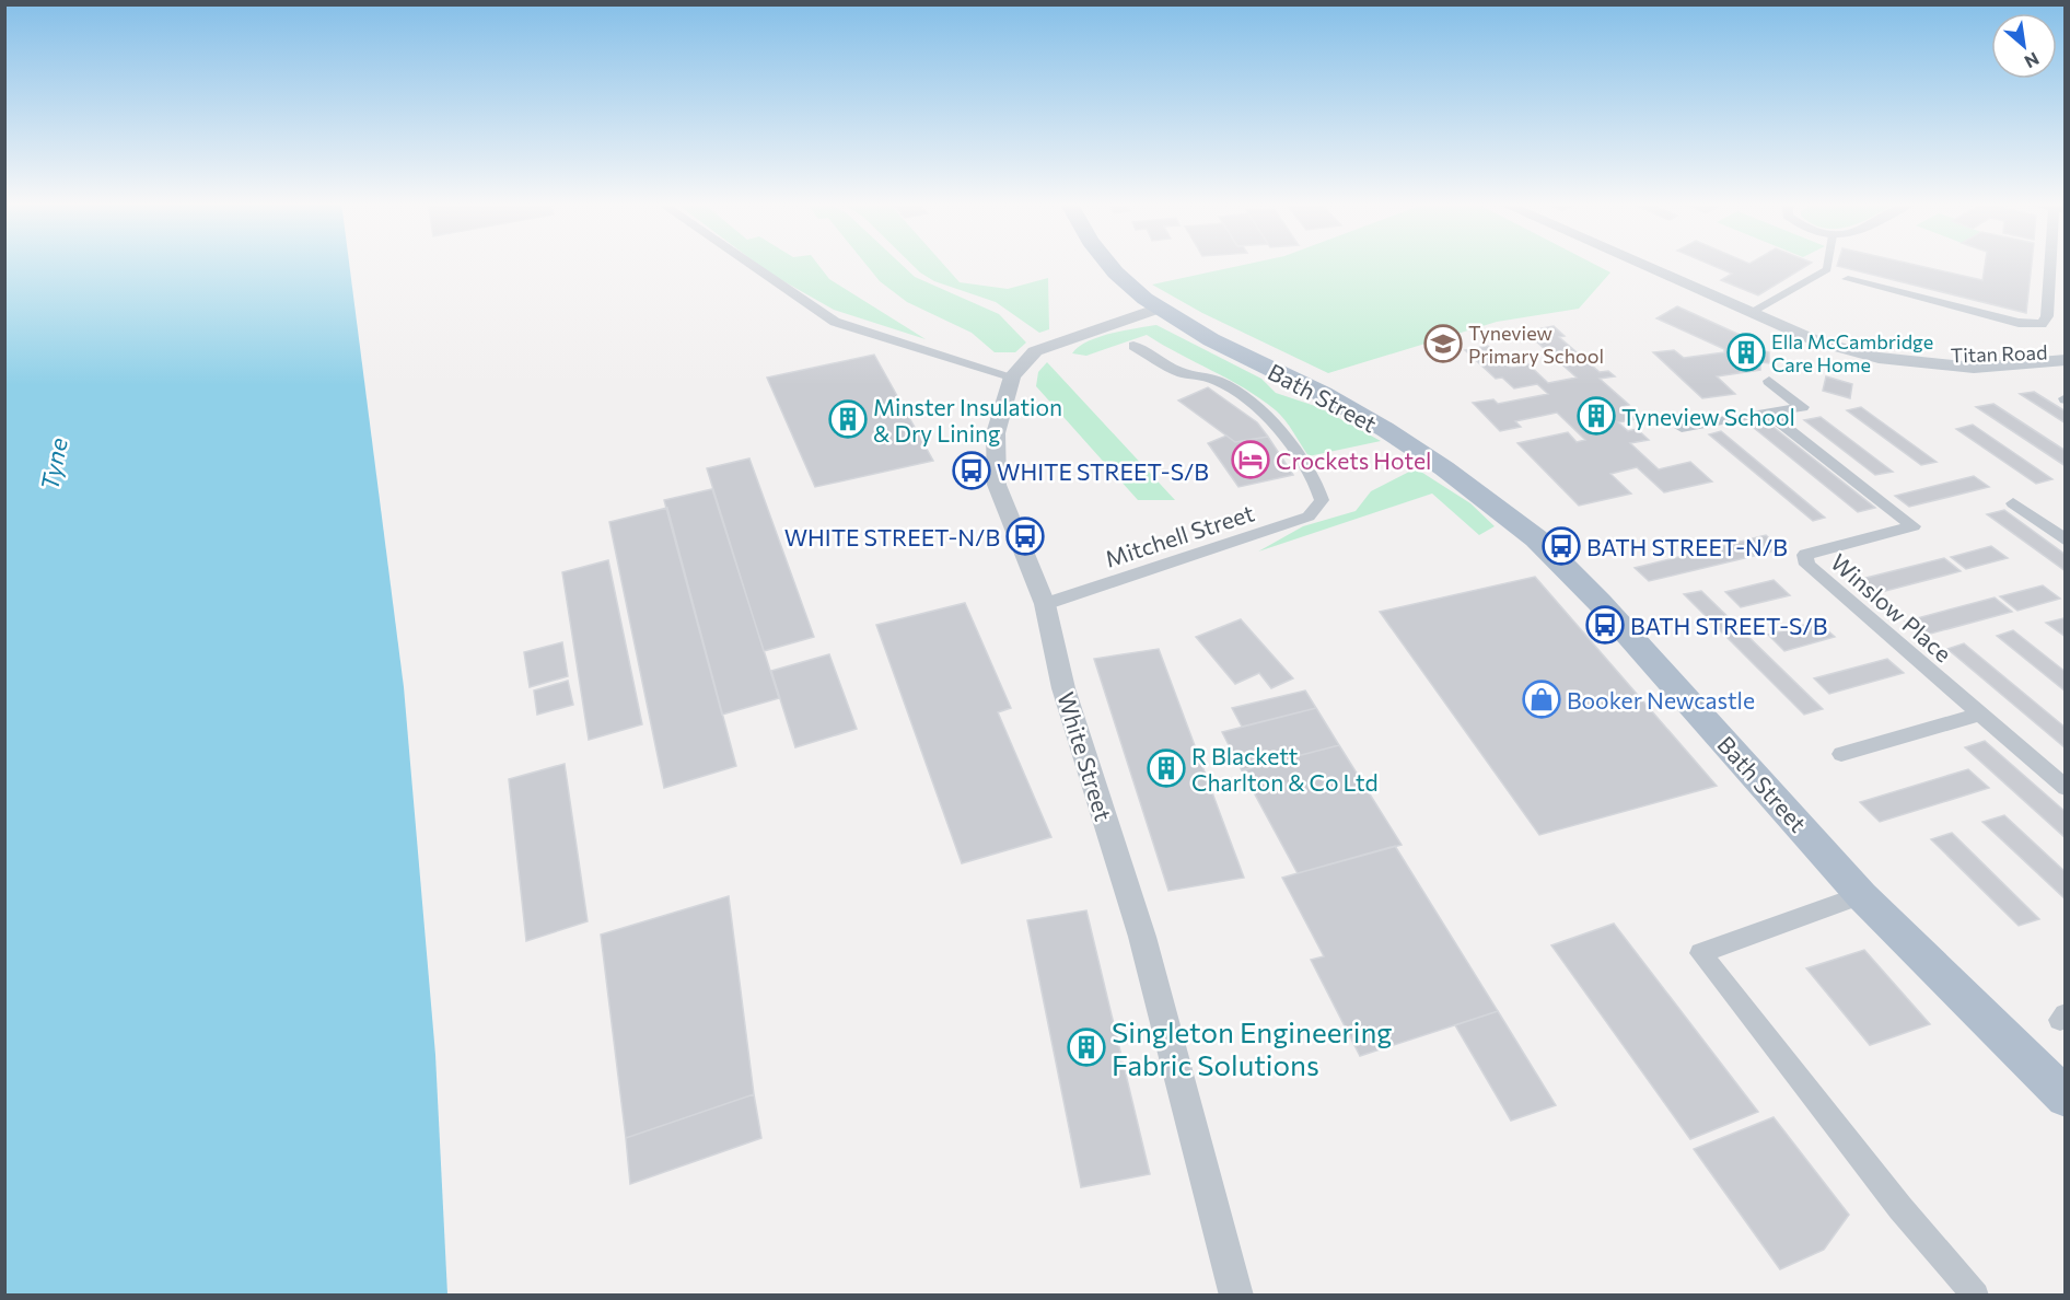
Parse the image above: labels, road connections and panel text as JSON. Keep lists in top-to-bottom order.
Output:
{
  "streets": {
    "main road": ["Bath Street"],
    "street": [
      "Titan Road",
      "Mitchell Street",
      "Winslow Place",
      "White Street"
    ]
  },
  "crossings": [
    ["Bath Street", "White Street"],
    ["Mitchell Street", "White Street"]
  ],
  "water": ["Tyne"],
  "places": {
    "school or university": ["Tyneview Primary School"],
    "building": [
      "Ella McCambridge Care Home",
      "Tyneview School",
      "Minster Insulation & Dry Lining",
      "R Blackett Charlton & Co Ltd",
      "Singleton Engineering Fabric Solutions"
    ],
    "hotel": ["Crockets Hotel"],
    "bus stop": [
      "WHITE STREET-S/B",
      "WHITE STREET-N/B",
      "BATH STREET-N/B",
      "BATH STREET-S/B"
    ],
    "shop": ["Booker Newcastle"]
  },
  "north": "bottom right"
}
